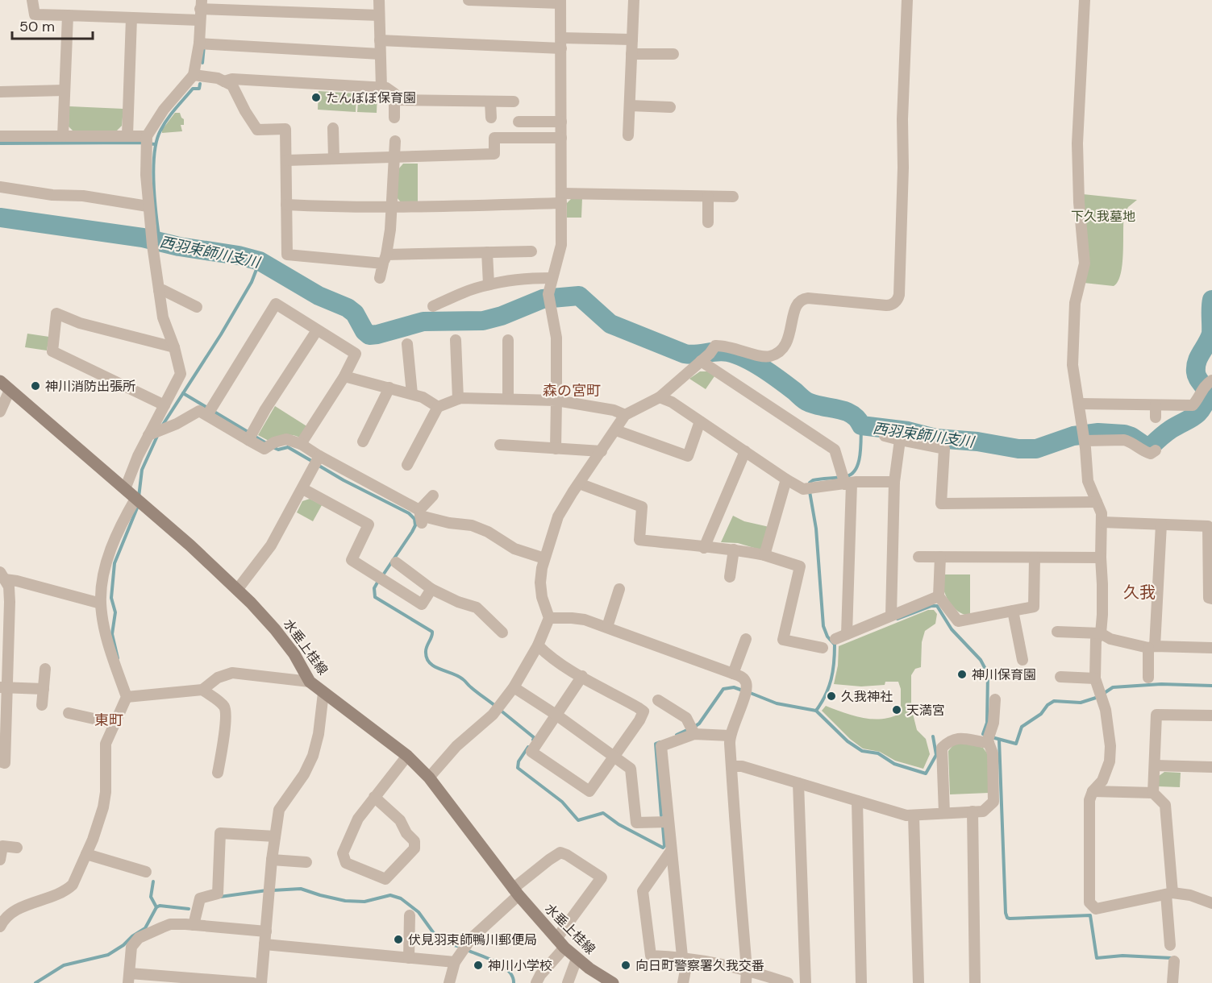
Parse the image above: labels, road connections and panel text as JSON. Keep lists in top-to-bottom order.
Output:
{
  "streets": {
    "main road": ["水垂上桂線"]
  },
  "districts": ["森の宮町", "久我", "東町"],
  "water": ["西羽束師川支川"],
  "parks": ["下久我墓地"],
  "places": [
    "たんぽぽ保育園",
    "神川消防出張所",
    "神川保育園",
    "久我神社",
    "天満宮",
    "伏見羽束師鴨川郵便局",
    "神川小学校",
    "向日町警察署久我交番"
  ],
  "scale_bar": "50 m"
}
